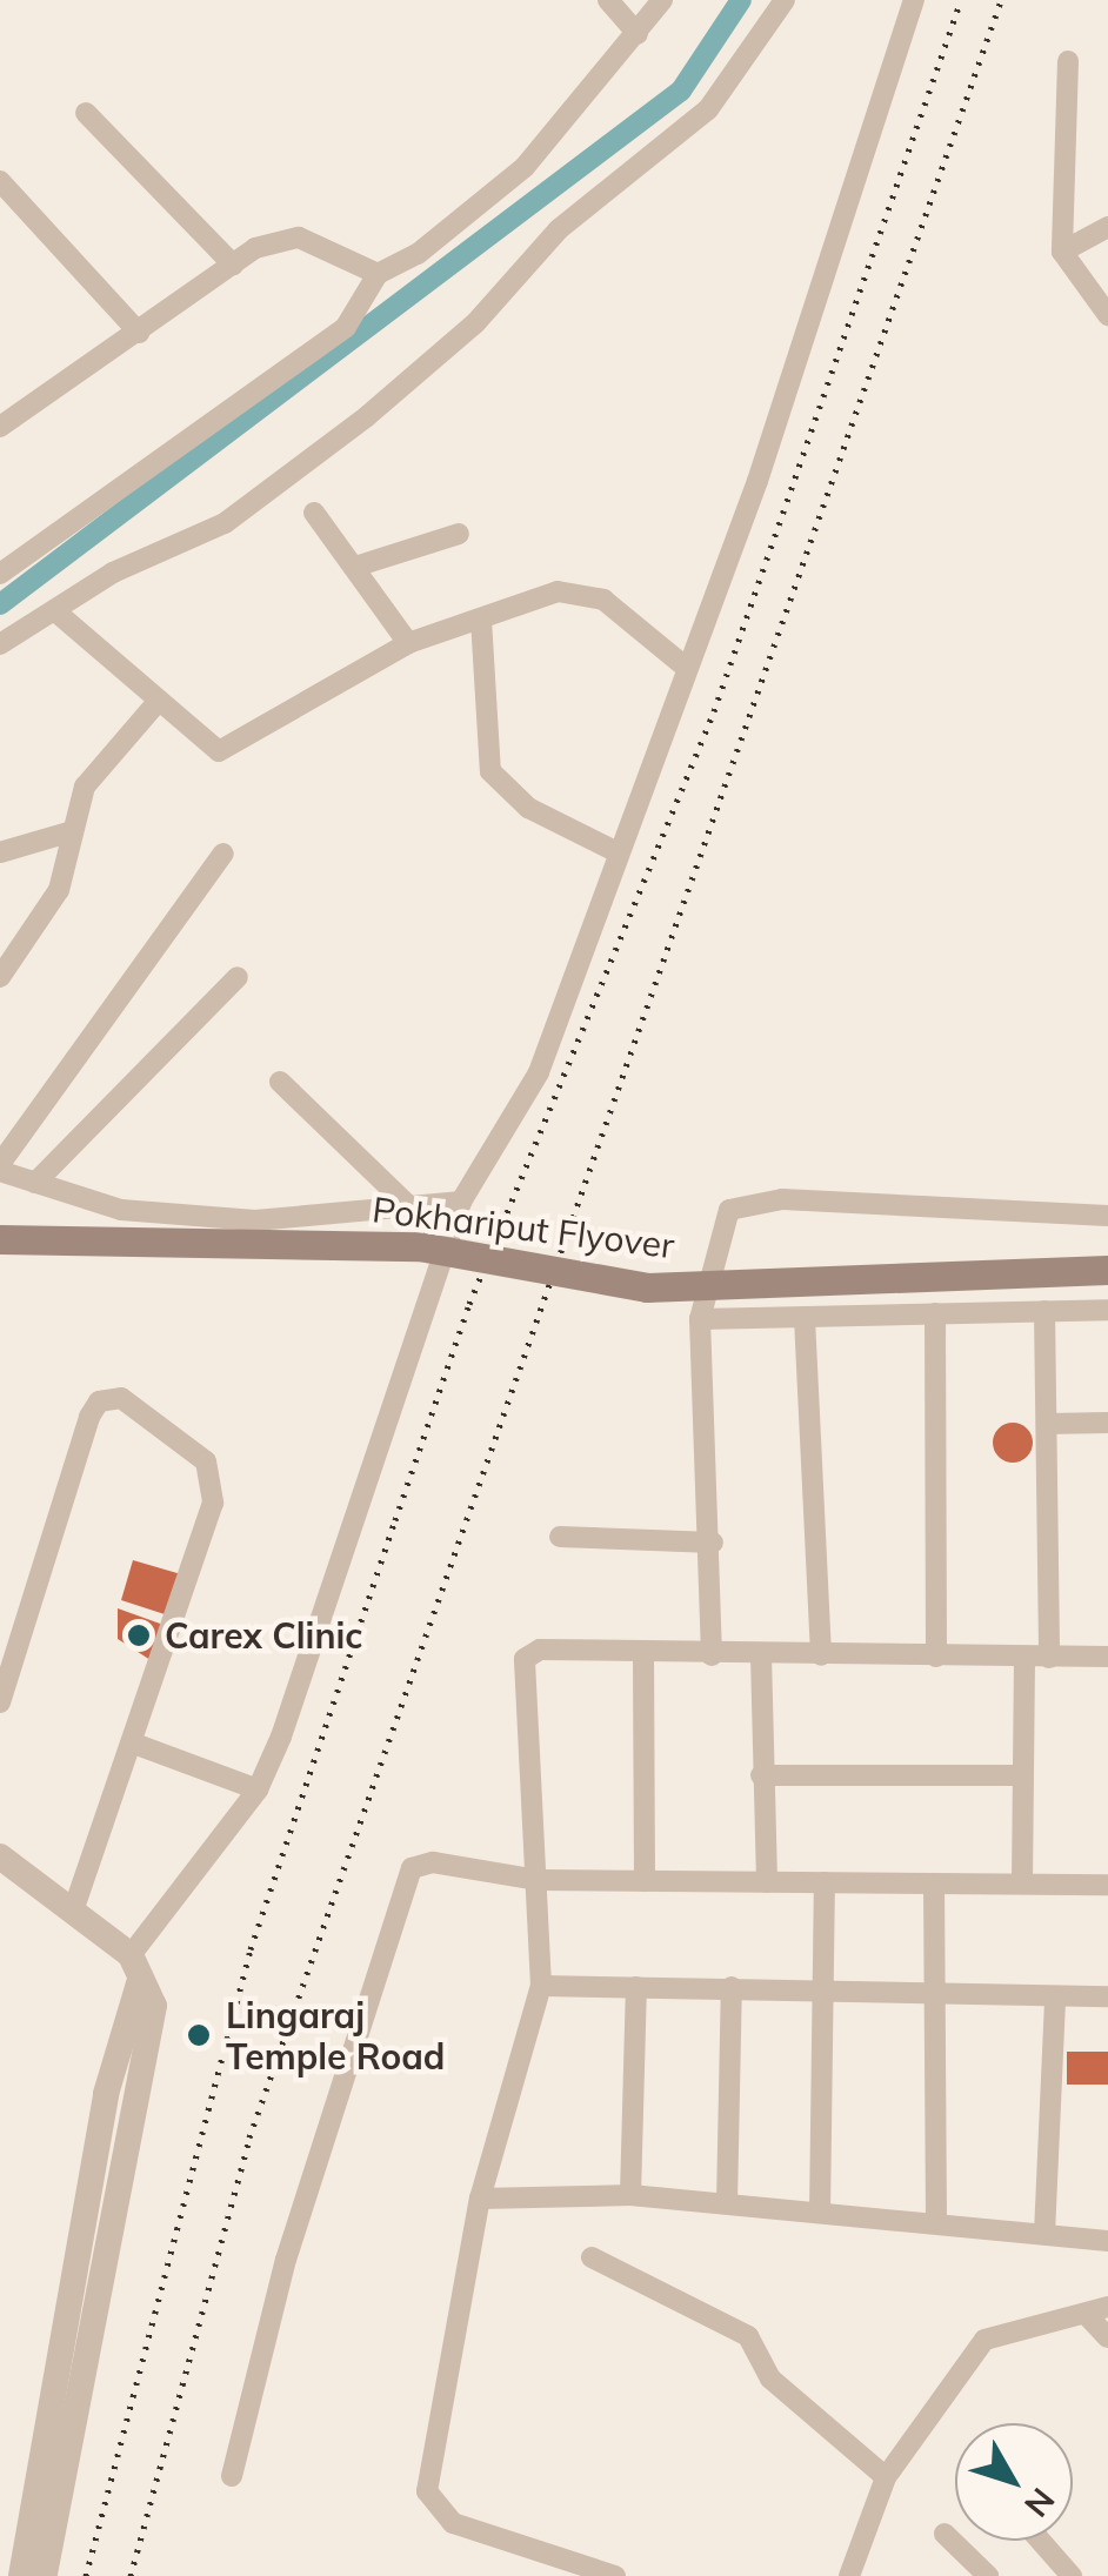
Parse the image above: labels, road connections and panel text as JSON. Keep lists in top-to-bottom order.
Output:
{
  "streets": {
    "main road": ["Pokhariput Flyover"]
  },
  "places": ["Carex Clinic", "Lingaraj Temple Road"],
  "north": "bottom right"
}
